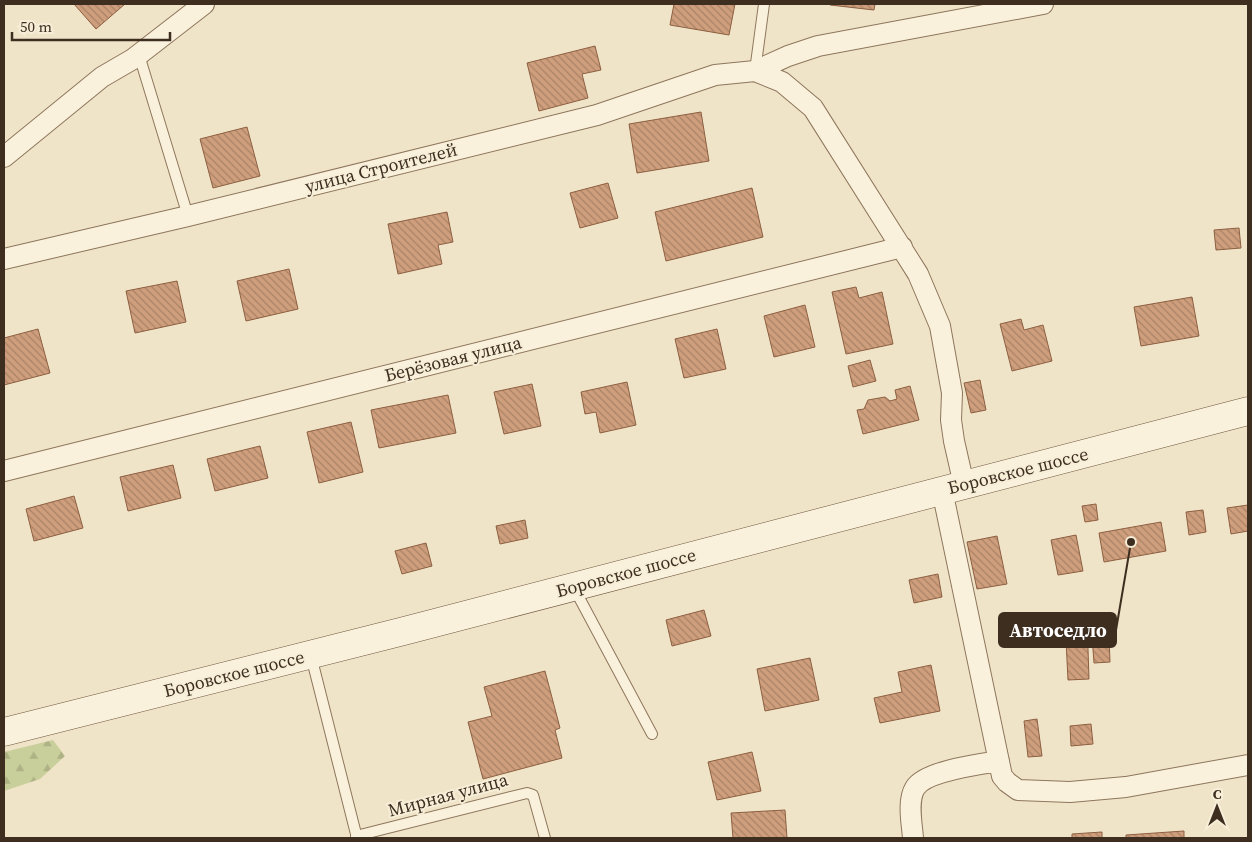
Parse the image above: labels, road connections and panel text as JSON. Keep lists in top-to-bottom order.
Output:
{
  "streets": {
    "main road": ["Боровское шоссе"],
    "street": ["улица Строителей", "Берёзовая улица"],
    "lane": ["Мирная улица"]
  },
  "crossings": [
    ["Боровское шоссе", "Мирная улица"]
  ],
  "places": ["Автоседло"],
  "scale_bar": "50 m",
  "north": "top"
}
